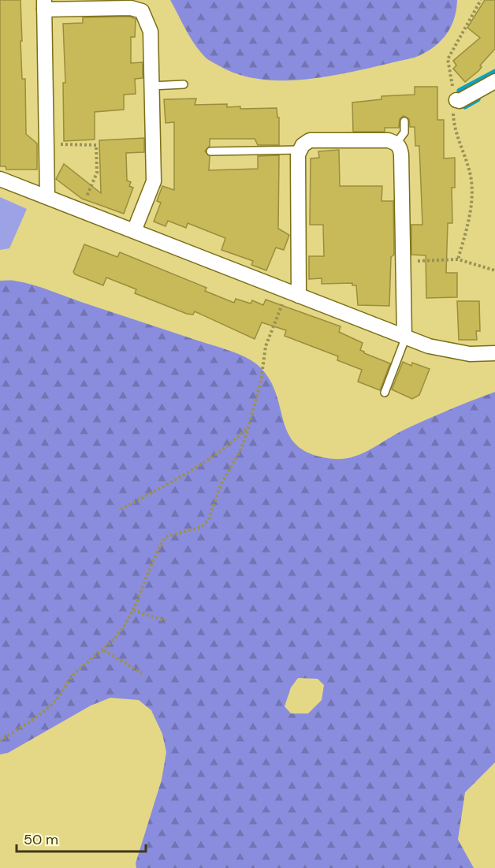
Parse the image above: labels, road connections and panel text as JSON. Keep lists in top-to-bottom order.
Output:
{
  "scale_bar": "50 m"
}
